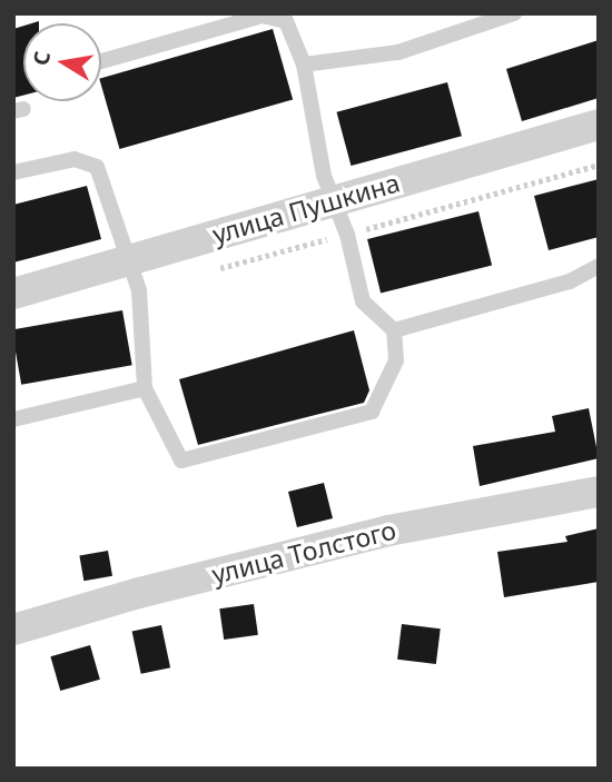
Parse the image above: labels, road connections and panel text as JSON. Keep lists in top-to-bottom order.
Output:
{
  "streets": {
    "street": ["улица Пушкина", "улица Толстого"]
  },
  "north": "left"
}
